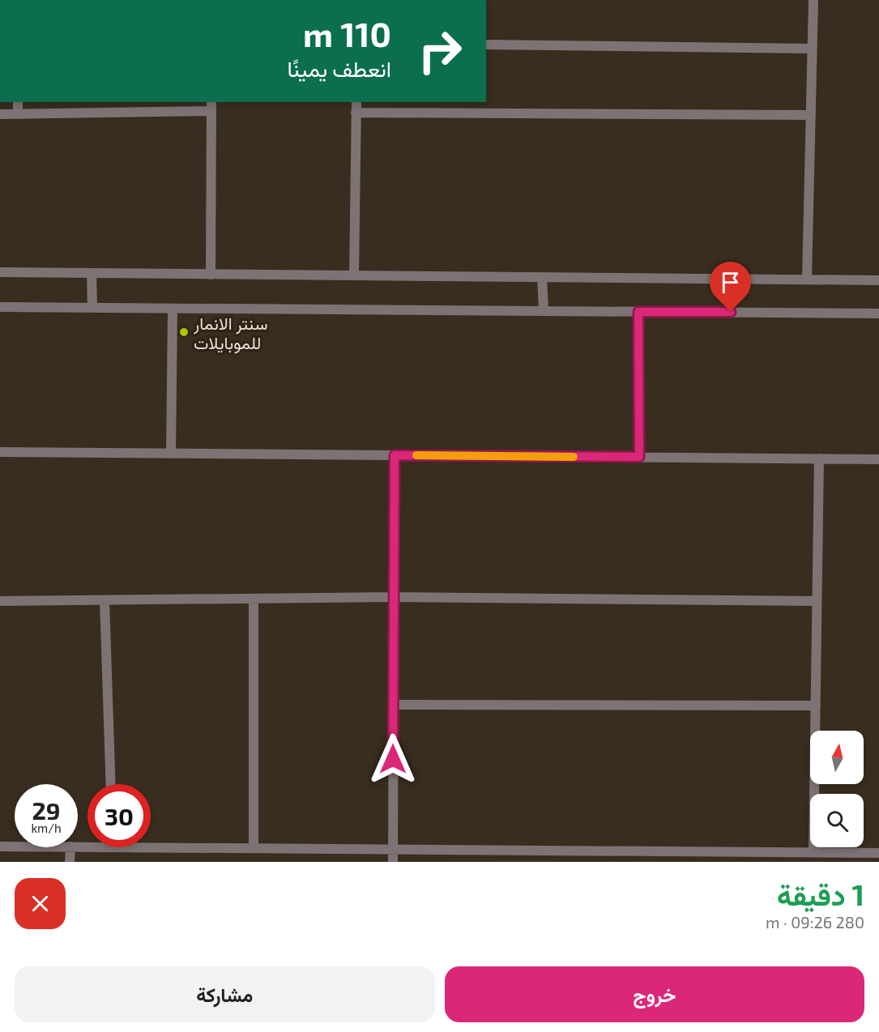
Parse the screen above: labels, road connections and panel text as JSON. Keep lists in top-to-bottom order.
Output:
{
  "places": ["سنتر الانمار للموبايلات"],
  "north": "top",
  "page": {
    "turn": ["110 m", "انعطف يمينًا"],
    "speed": "29 km/h",
    "limit": "30",
    "heading": ["1 دقيقة", "280 m · 09:26"],
    "buttons": ["خروج", "مشاركة"]
  }
}
